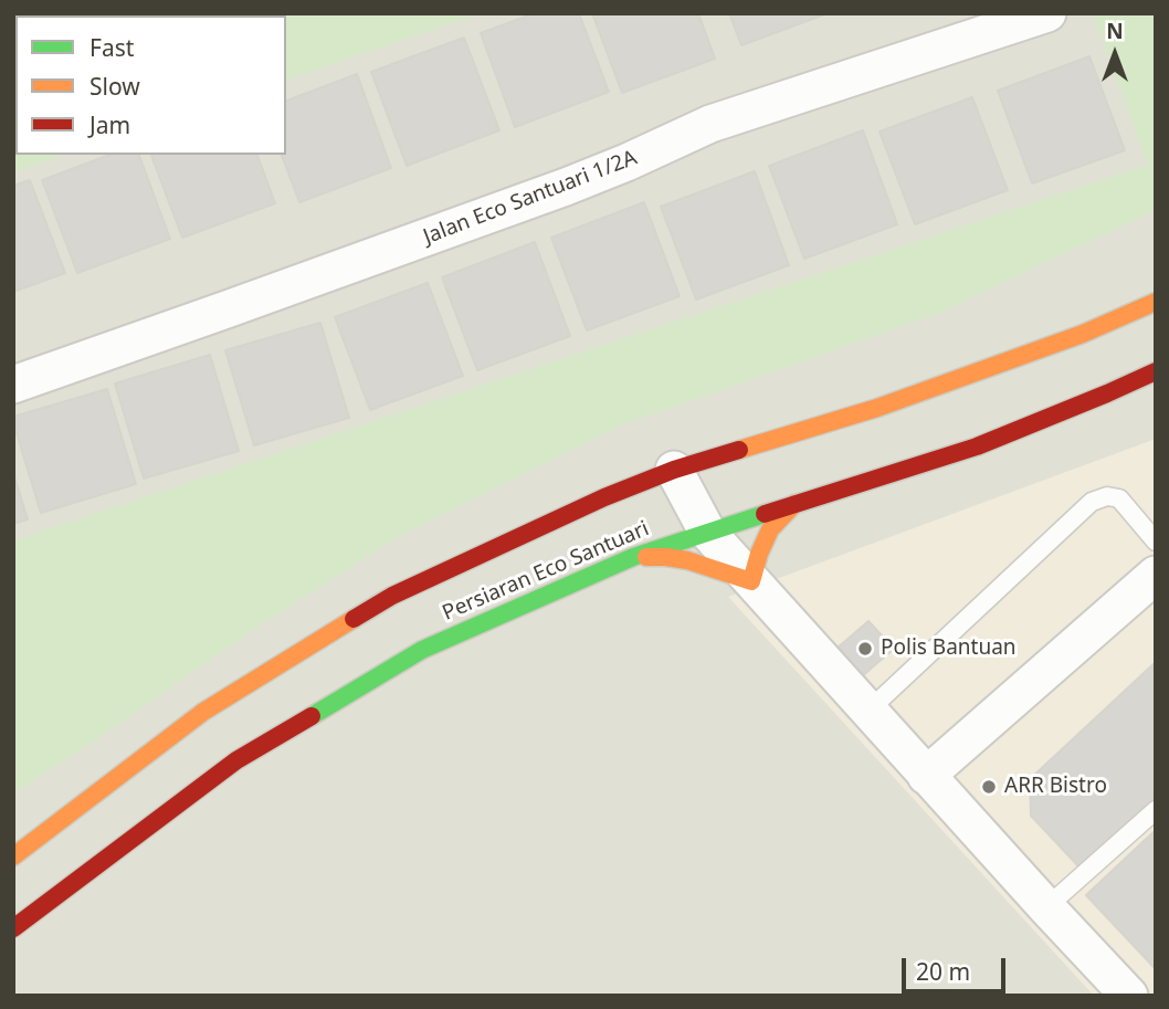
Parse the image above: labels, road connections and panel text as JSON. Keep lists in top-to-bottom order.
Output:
{
  "streets": {
    "street": ["Jalan Eco Santuari 1/2A", "Persiaran Eco Santuari"]
  },
  "places": ["Polis Bantuan", "ARR Bistro"],
  "legend": ["Fast", "Slow", "Jam"],
  "scale_bar": "20 m",
  "north": "top"
}
